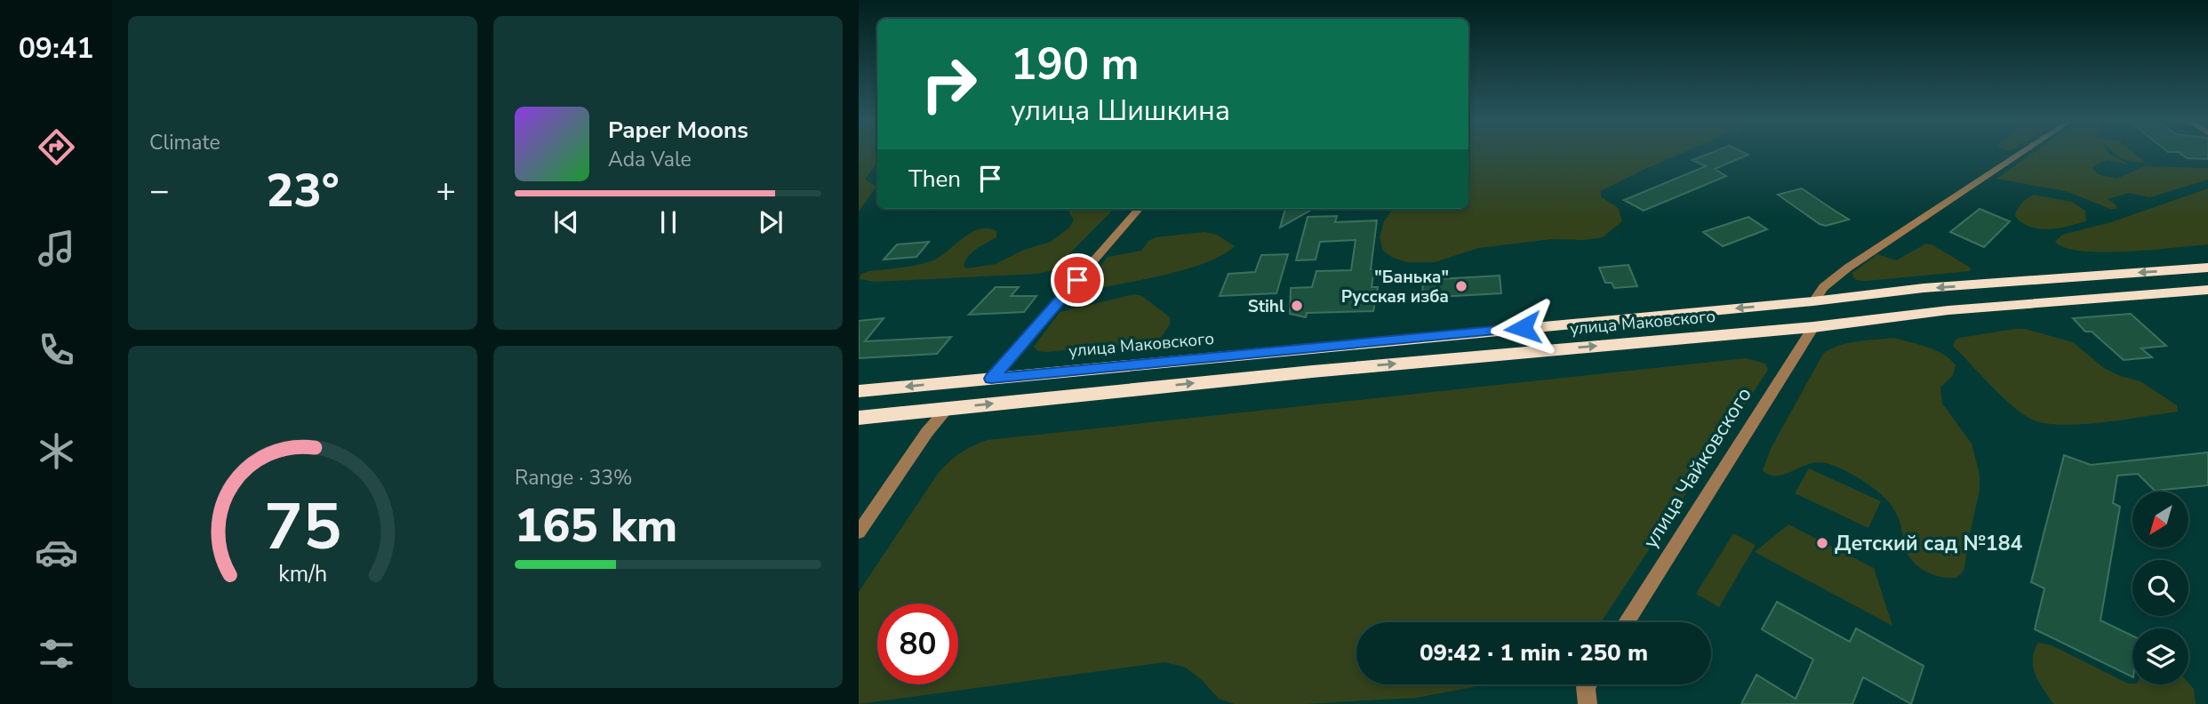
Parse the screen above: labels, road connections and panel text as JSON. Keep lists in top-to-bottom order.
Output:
{
  "streets": {
    "highway": ["улица Маковского"],
    "street": ["улица Чайковского"]
  },
  "crossings": [
    ["улица Маковского", "улица Чайковского"]
  ],
  "places": ["\"Банька\" Русская изба", "Stihl", "Детский сад №184"],
  "north": "bottom left",
  "page": {
    "tabs": "09:41",
    "tile": [
      "Climate",
      ["Range · 33%", "165 km"]
    ],
    "turn": ["190 m", "улица Шишкина"],
    "song": ["Paper Moons", "Ada Vale"],
    "then": "Then",
    "heat": ["−", "23°", "+"],
    "limit": "80",
    "trip": "09:42 · 1 min · 250 m",
    "gauge": ["75", "km/h"]
  }
}
